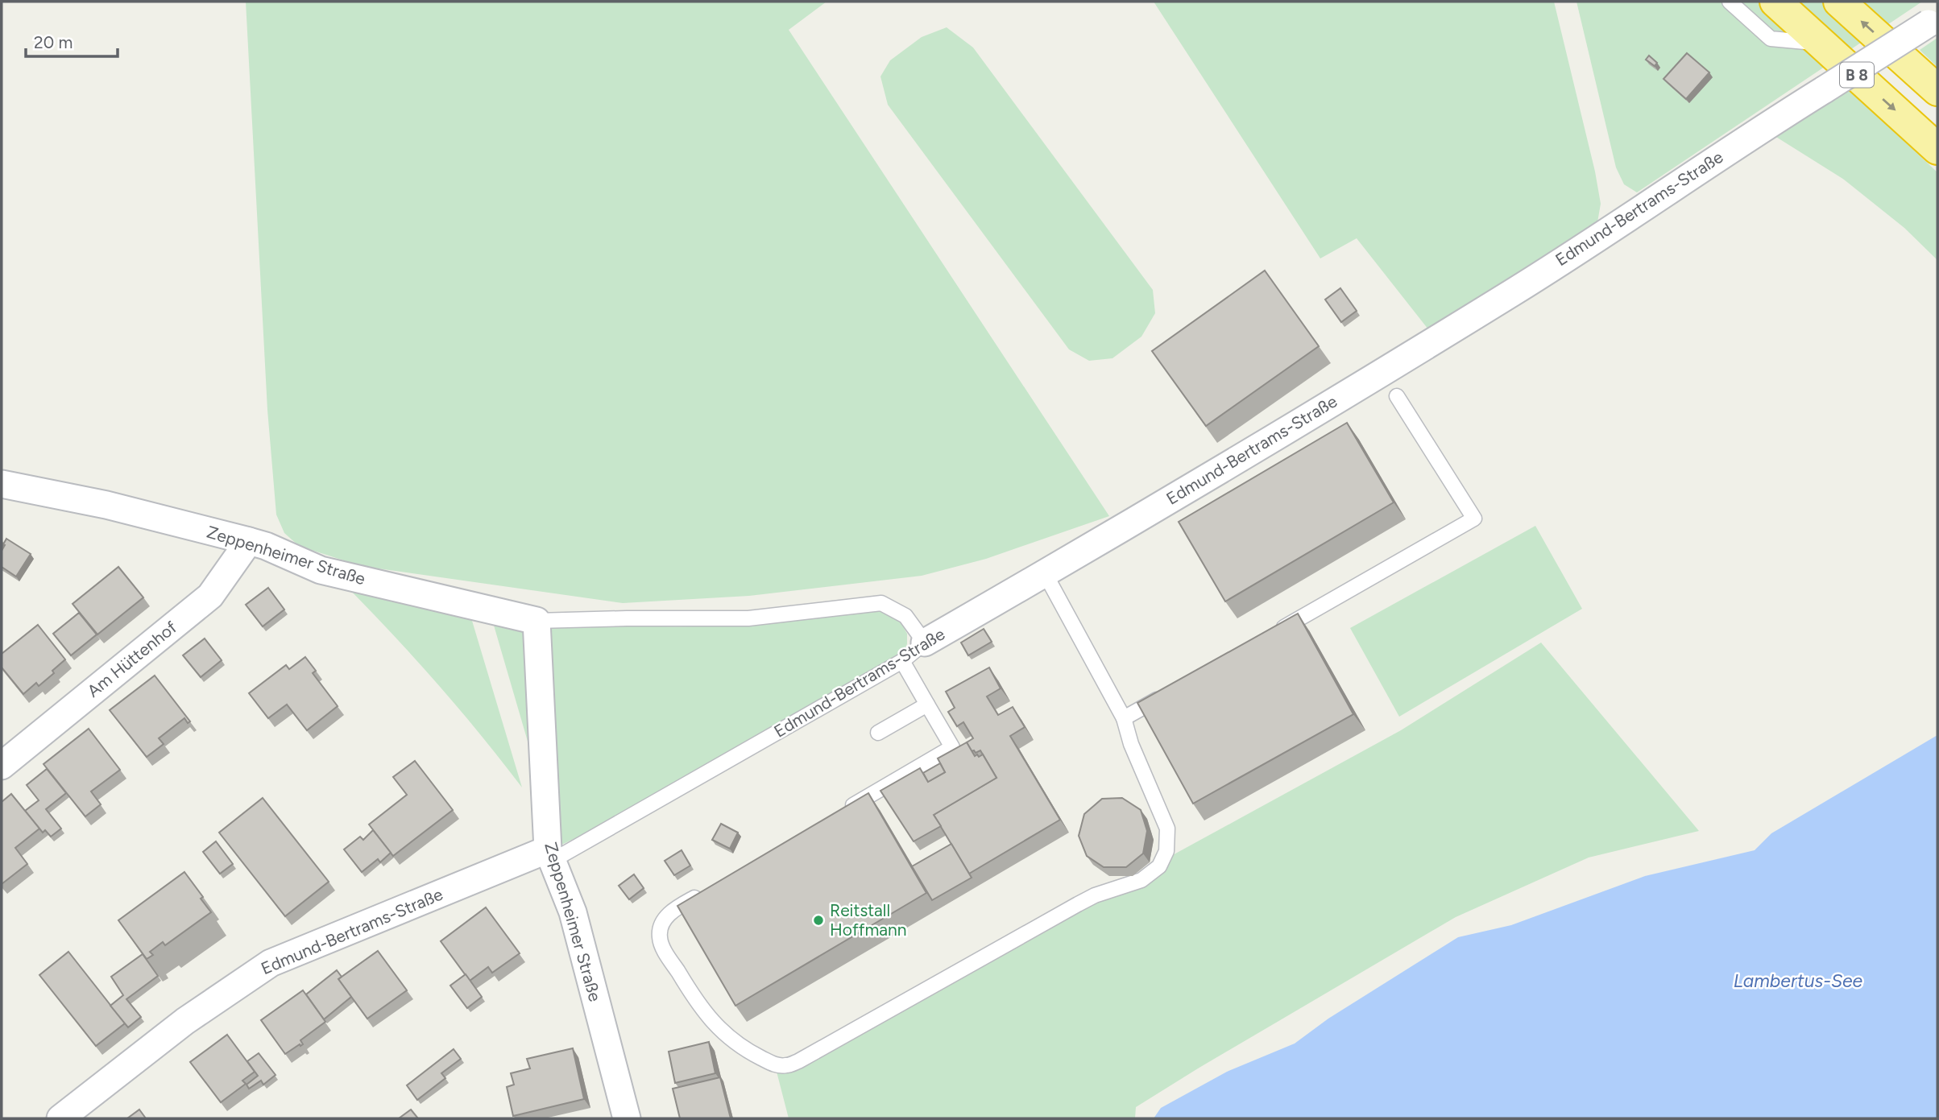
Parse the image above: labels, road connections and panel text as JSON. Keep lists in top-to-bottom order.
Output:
{
  "streets": {
    "highway": ["B 8"],
    "street": ["Edmund-Bertrams-Straße", "Zeppenheimer Straße", "Am Hüttenhof"]
  },
  "crossings": [
    ["Edmund-Bertrams-Straße", "Zeppenheimer Straße"],
    ["Zeppenheimer Straße", "Am Hüttenhof"]
  ],
  "water": ["Lambertus-See"],
  "places": ["Reitstall Hoffmann"],
  "scale_bar": "20 m"
}
